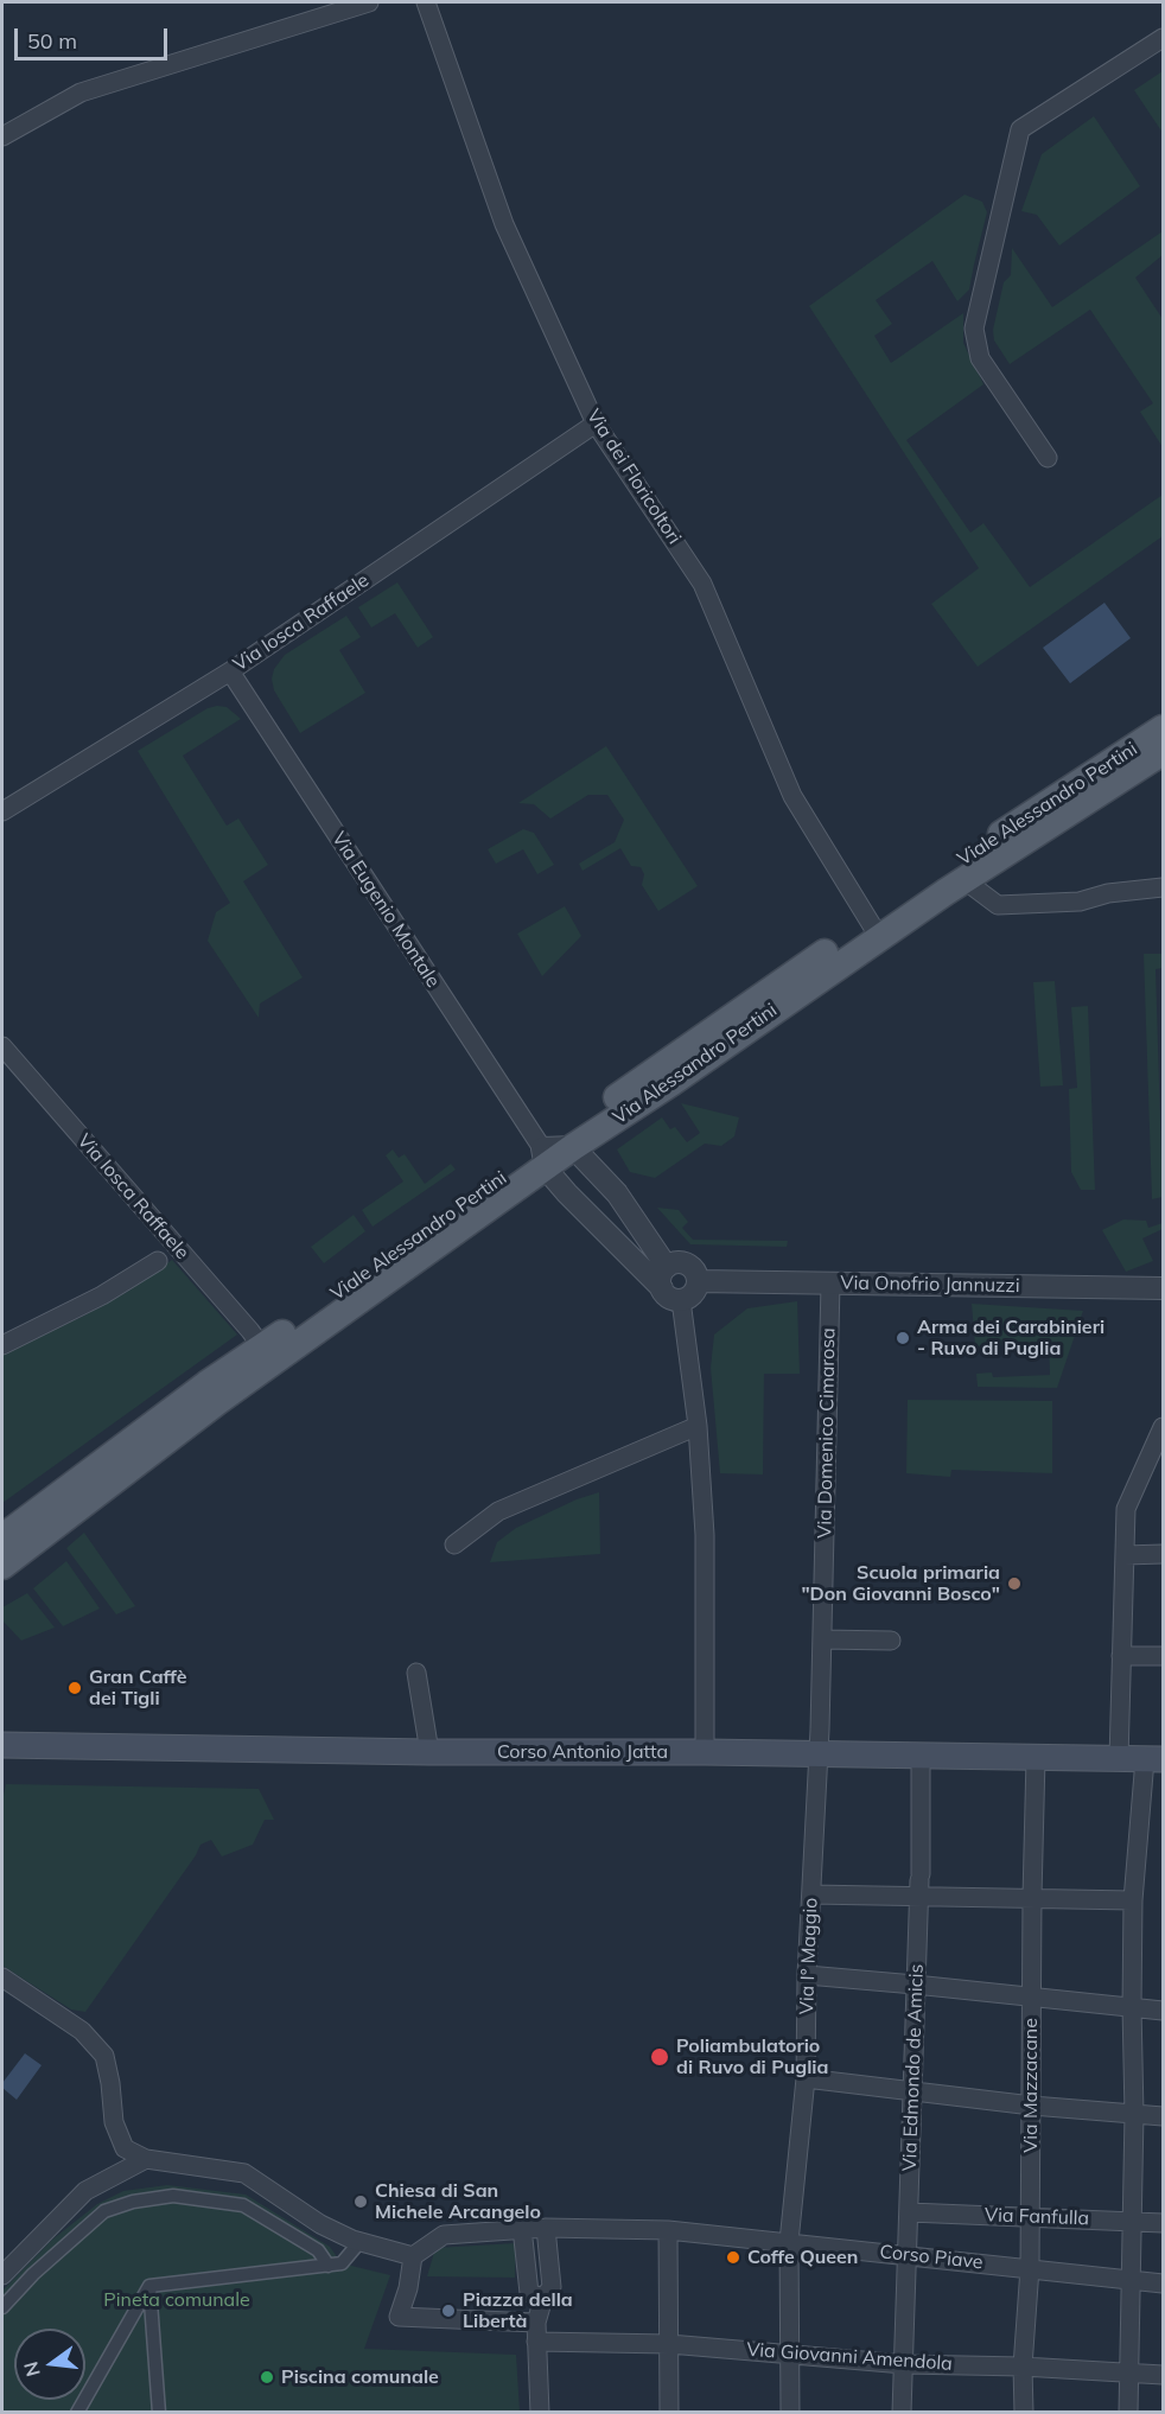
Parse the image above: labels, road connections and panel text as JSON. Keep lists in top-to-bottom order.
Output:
{
  "streets": {
    "main road": ["Viale Alessandro Pertini", "Via Alessandro Pertini", "Corso Antonio Jatta"],
    "street": [
      "Via dei Floricoltori",
      "Via Iosca Raffaele",
      "Via Eugenio Montale",
      "Via Onofrio Jannuzzi",
      "Via Domenico Cimarosa",
      "Via I° Maggio",
      "Via Edmondo de Amicis",
      "Via Mazzacane",
      "Via Fanfulla",
      "Corso Piave",
      "Via Giovanni Amendola"
    ]
  },
  "crossings": [
    ["Via dei Floricoltori", "Via Iosca Raffaele"],
    ["Via Iosca Raffaele", "Viale Alessandro Pertini"],
    ["Via Iosca Raffaele", "Via Eugenio Montale"],
    ["Viale Alessandro Pertini", "Via Eugenio Montale"],
    ["Viale Alessandro Pertini", "Via Alessandro Pertini"],
    ["Via Eugenio Montale", "Via Alessandro Pertini"],
    ["Via Onofrio Jannuzzi", "Via Domenico Cimarosa"],
    ["Via Domenico Cimarosa", "Corso Antonio Jatta"],
    ["Via Domenico Cimarosa", "Via I° Maggio"],
    ["Corso Antonio Jatta", "Via I° Maggio"],
    ["Corso Antonio Jatta", "Via Edmondo de Amicis"],
    ["Corso Antonio Jatta", "Via Mazzacane"],
    ["Via I° Maggio", "Corso Piave"],
    ["Via I° Maggio", "Via Giovanni Amendola"],
    ["Via Edmondo de Amicis", "Via Fanfulla"],
    ["Via Edmondo de Amicis", "Corso Piave"],
    ["Via Edmondo de Amicis", "Via Giovanni Amendola"],
    ["Via Mazzacane", "Via Fanfulla"],
    ["Via Mazzacane", "Corso Piave"],
    ["Via Mazzacane", "Via Giovanni Amendola"]
  ],
  "parks": ["Pineta comunale"],
  "places": [
    "Arma dei Carabinieri - Ruvo di Puglia",
    "Scuola primaria \"Don Giovanni Bosco\"",
    "Gran Caffè dei Tigli",
    "Poliambulatorio di Ruvo di Puglia",
    "Chiesa di San Michele Arcangelo",
    "Coffe Queen",
    "Piazza della Libertà",
    "Piscina comunale"
  ],
  "scale_bar": "50 m",
  "north": "left"
}
